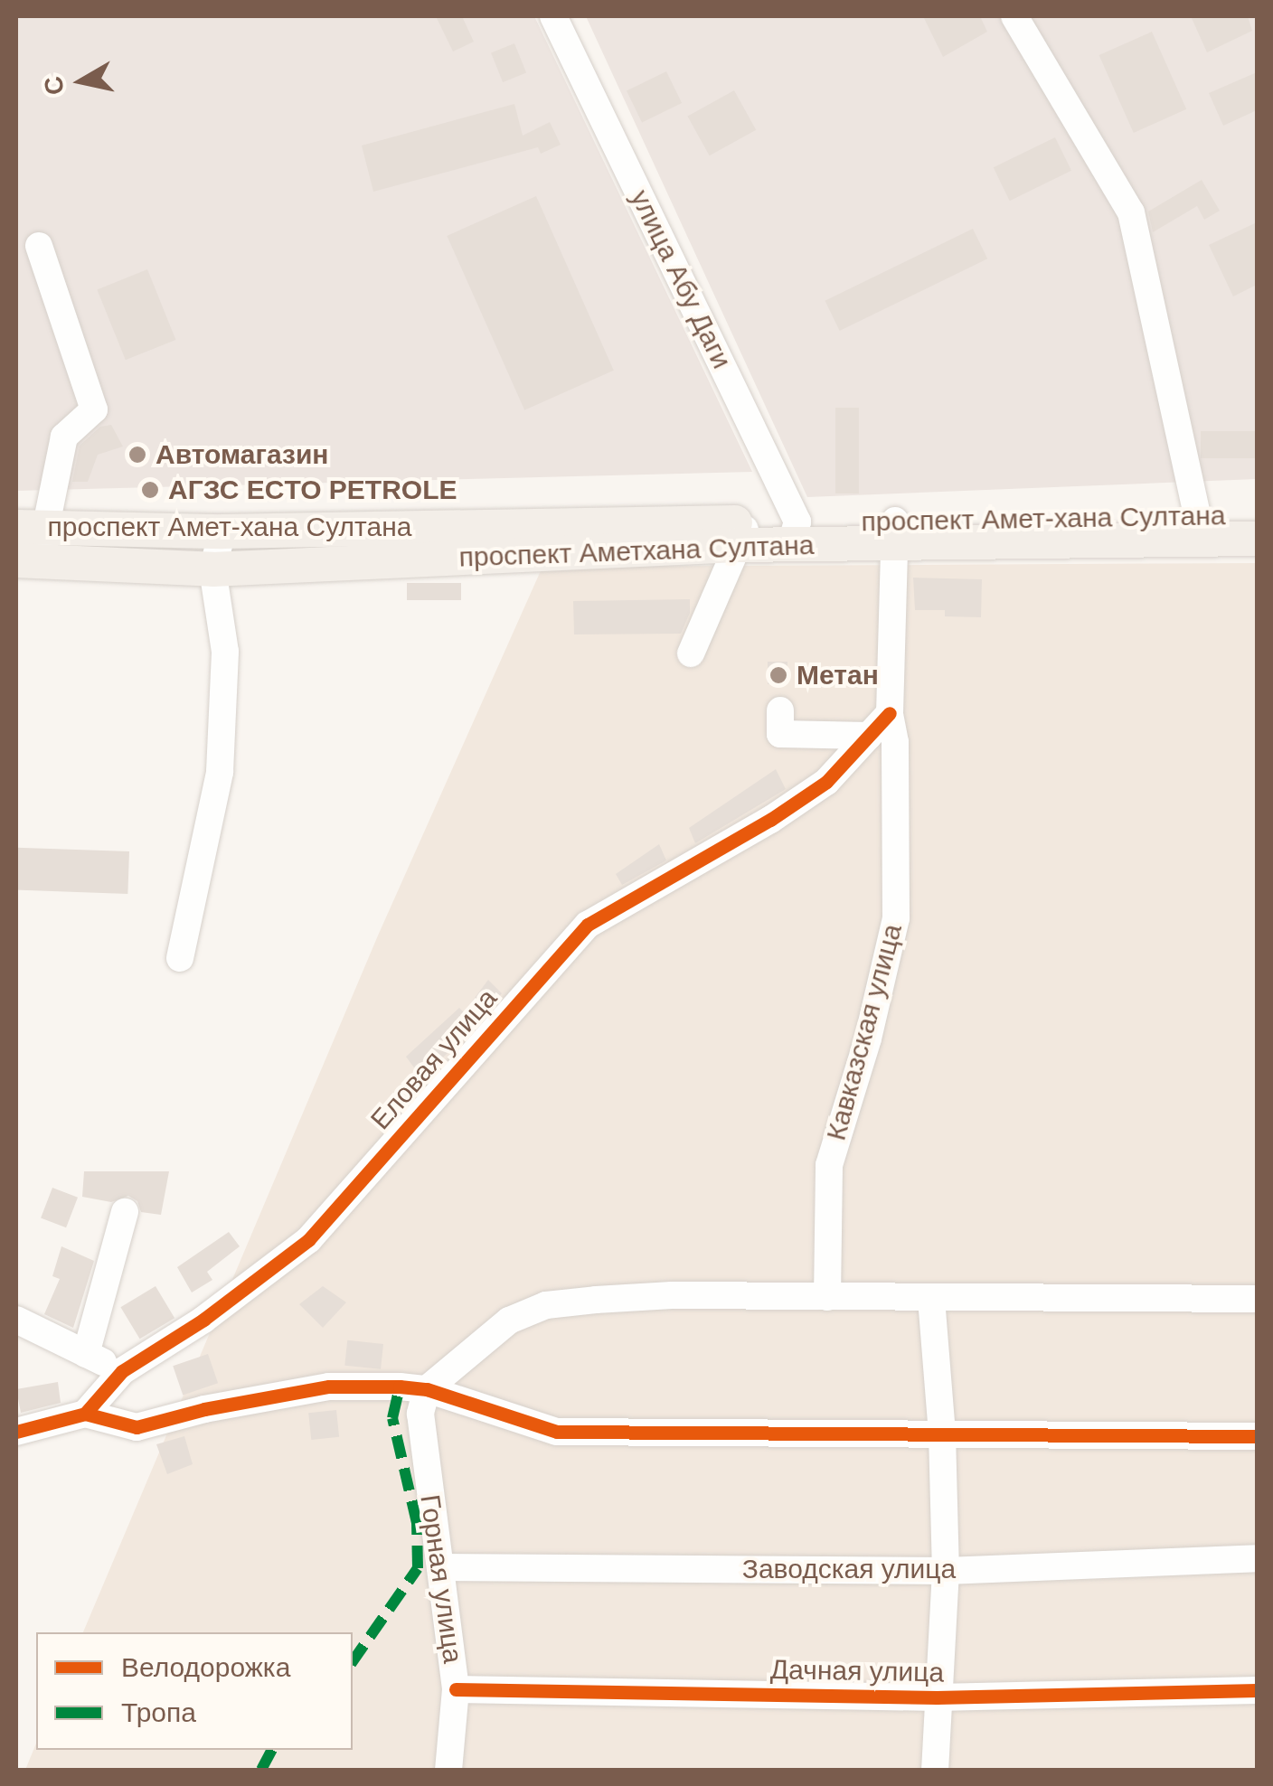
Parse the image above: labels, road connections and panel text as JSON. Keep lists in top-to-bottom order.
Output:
{
  "streets": {
    "main road": ["проспект Амет-хана Султана", "проспект Аметхана Султана"],
    "street": [
      "улица Абу Даги",
      "Кавказская улица",
      "Еловая улица",
      "Заводская улица",
      "Горная улица",
      "Дачная улица"
    ]
  },
  "crossings": [
    ["улица Абу Даги", "проспект Амет-хана Султана"],
    ["проспект Амет-хана Султана", "проспект Аметхана Султана"],
    ["проспект Амет-хана Султана", "Кавказская улица"],
    ["Кавказская улица", "Еловая улица"],
    ["Заводская улица", "Горная улица"],
    ["Горная улица", "Дачная улица"]
  ],
  "places": ["Автомагазин", "АГЗС ECTO PETROLE", "Метан"],
  "legend": ["Велодорожка", "Тропа"],
  "north": "left"
}
